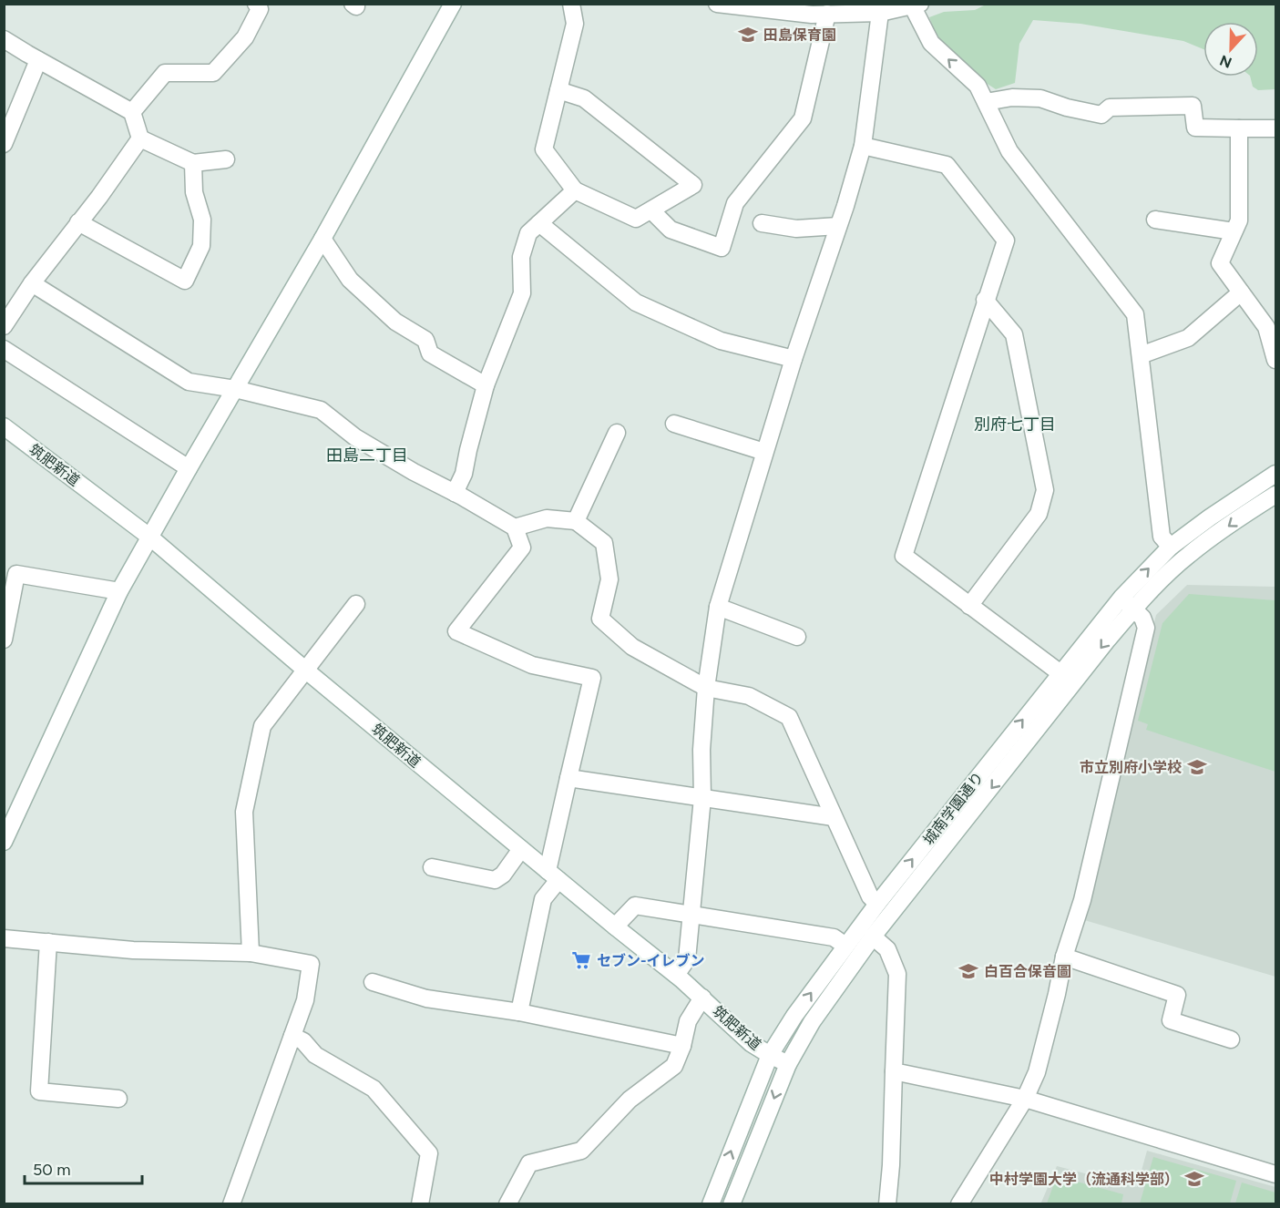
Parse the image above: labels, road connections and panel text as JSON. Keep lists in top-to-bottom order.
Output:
{
  "streets": {
    "street": ["筑肥新道", "城南学園通り"]
  },
  "crossings": [
    ["筑肥新道", "城南学園通り"]
  ],
  "districts": ["別府七丁目", "田島二丁目"],
  "places": {
    "school or university": [
      "田島保育園",
      "市立別府小学校",
      "白百合保音圖",
      "中村学園大学（流通科学部）"
    ],
    "supermarket": ["セブン-イレブン"]
  },
  "scale_bar": "50 m",
  "north": "bottom"
}
